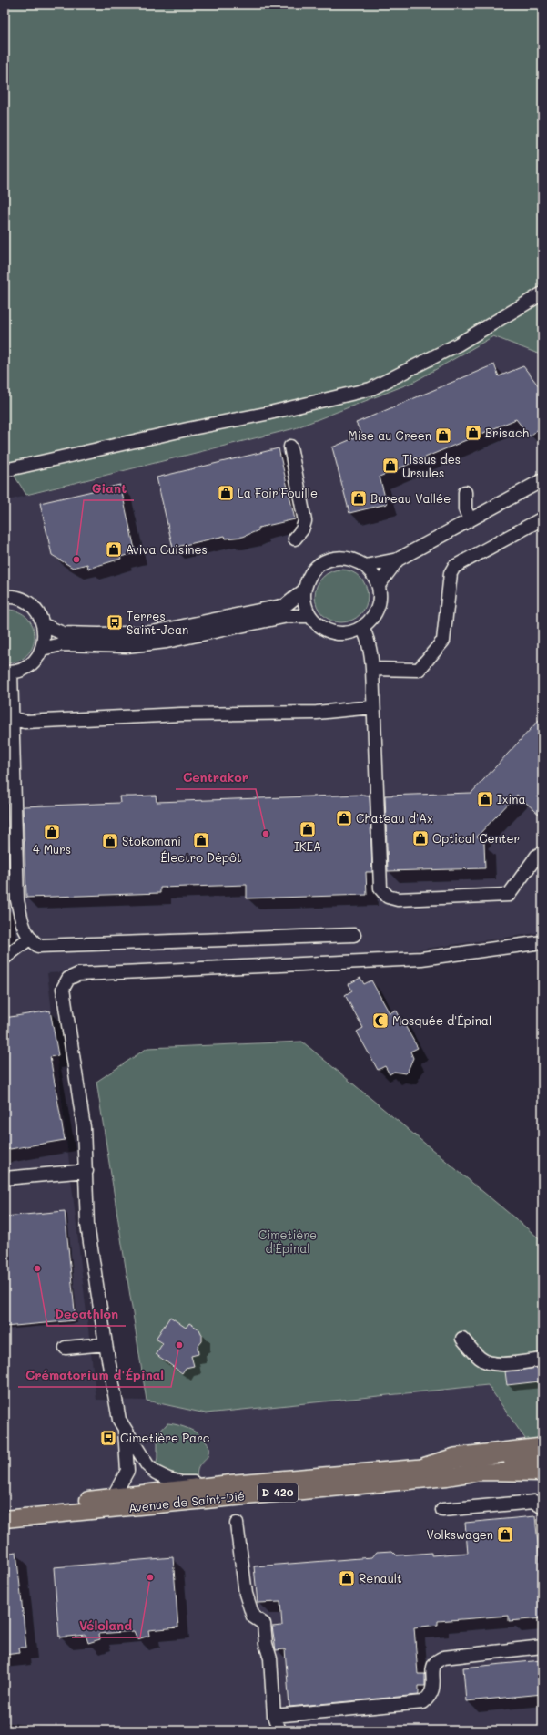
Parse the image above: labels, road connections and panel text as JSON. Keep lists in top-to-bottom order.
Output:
{
  "streets": {
    "main road": ["D 420", "Avenue de Saint-Dié"]
  },
  "parks": ["Cimetière d'Épinal"],
  "places": {
    "shop": [
      "Brisach",
      "Mise au Green",
      "Tissus des Ursules",
      "La Foir'Fouille",
      "Bureau Vallée",
      "Aviva Cuisines",
      "Ixina",
      "Chateau d'Ax",
      "IKEA",
      "4 Murs",
      "Optical Center",
      "Électro Dépôt",
      "Stokomani",
      "Volkswagen",
      "Renault"
    ],
    "other": [
      "Giant",
      "Centrakor",
      "Decathlon",
      "Crématorium d'Épinal",
      "Véloland"
    ],
    "bus stop": ["Terres Saint-Jean", "Cimetière Parc"],
    "mosque": ["Mosquée d'Épinal"]
  }
}
